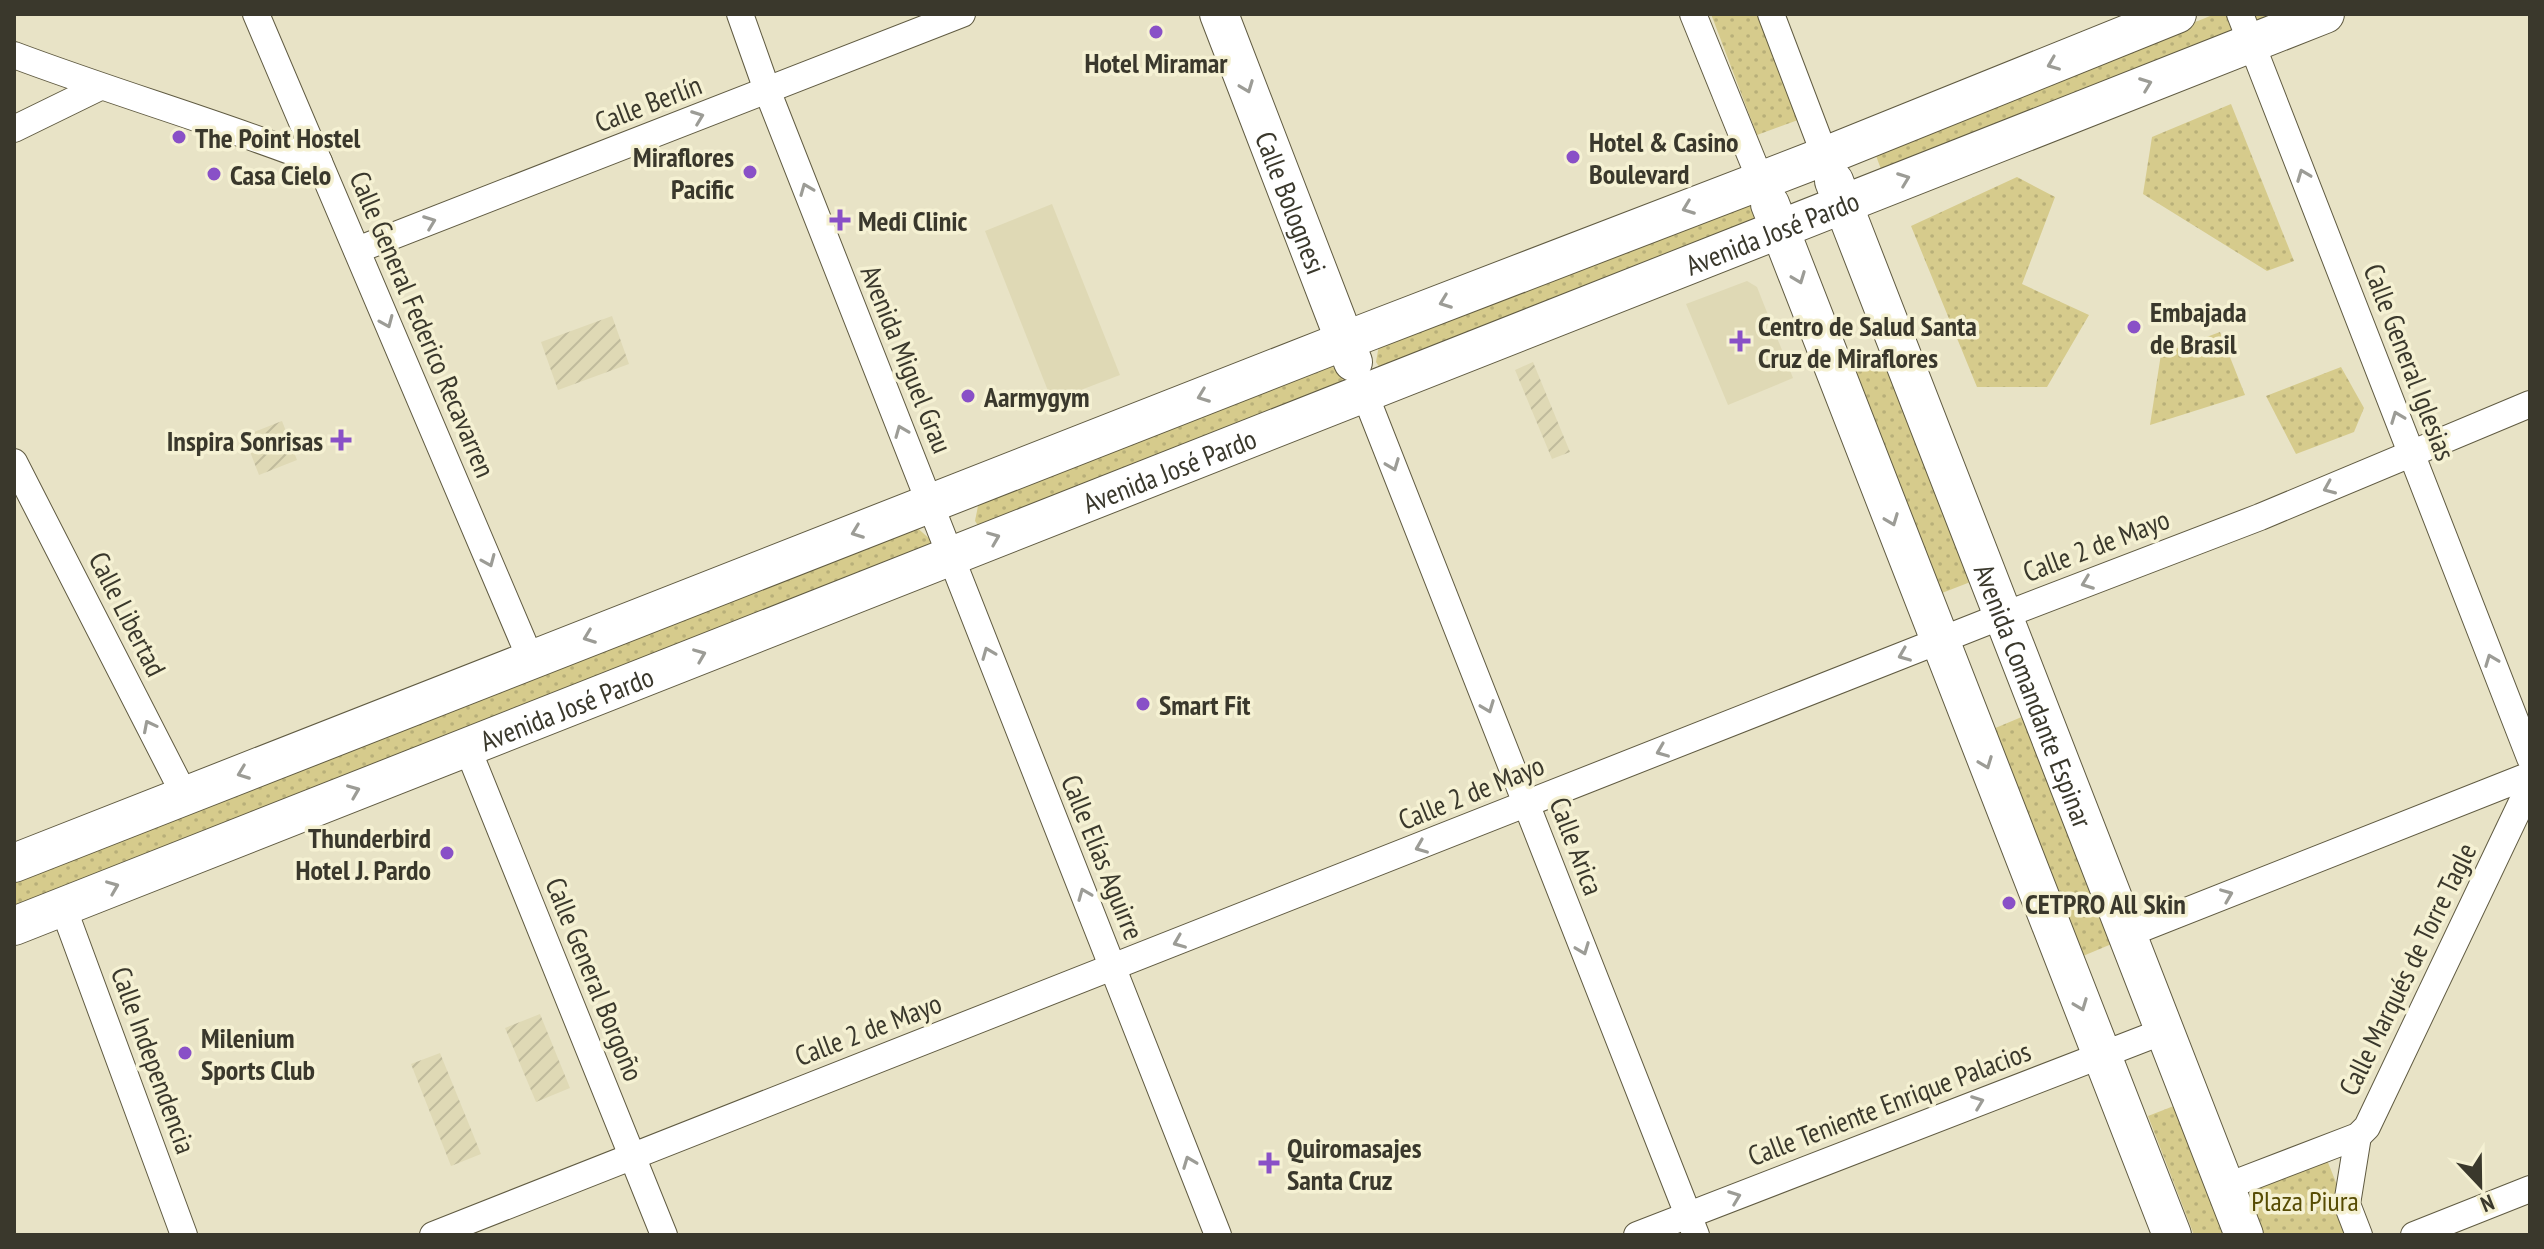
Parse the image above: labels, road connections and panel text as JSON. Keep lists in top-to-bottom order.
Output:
{
  "streets": {
    "main road": ["Calle Bolognesi", "Avenida José Pardo", "Avenida Comandante Espinar"],
    "street": [
      "Calle Berlín",
      "Calle General Federico Recavarren",
      "Avenida Miguel Grau",
      "Calle General Iglesias",
      "Calle 2 de Mayo",
      "Calle Libertad",
      "Calle Arica",
      "Calle Elías Aguirre",
      "Calle Marqués de Torre Tagle",
      "Calle General Borgoño",
      "Calle Independencia",
      "Calle Teniente Enrique Palacios"
    ]
  },
  "crossings": [
    ["Calle Berlín", "Calle General Federico Recavarren"],
    ["Calle Berlín", "Avenida Miguel Grau"],
    ["Calle Bolognesi", "Avenida José Pardo"],
    ["Calle Bolognesi", "Calle Arica"],
    ["Avenida José Pardo", "Calle General Federico Recavarren"],
    ["Avenida José Pardo", "Avenida Miguel Grau"],
    ["Avenida José Pardo", "Calle General Iglesias"],
    ["Avenida José Pardo", "Calle Libertad"],
    ["Avenida José Pardo", "Avenida Comandante Espinar"],
    ["Avenida José Pardo", "Calle Arica"],
    ["Avenida José Pardo", "Calle Elías Aguirre"],
    ["Avenida José Pardo", "Calle General Borgoño"],
    ["Avenida José Pardo", "Calle Independencia"],
    ["Avenida Miguel Grau", "Calle Elías Aguirre"],
    ["Calle General Iglesias", "Calle 2 de Mayo"],
    ["Calle 2 de Mayo", "Avenida Comandante Espinar"],
    ["Calle 2 de Mayo", "Calle Arica"],
    ["Calle 2 de Mayo", "Calle Elías Aguirre"],
    ["Calle 2 de Mayo", "Calle General Borgoño"],
    ["Avenida Comandante Espinar", "Calle Marqués de Torre Tagle"],
    ["Avenida Comandante Espinar", "Calle Teniente Enrique Palacios"],
    ["Calle Arica", "Calle Teniente Enrique Palacios"]
  ],
  "one_way": [
    "Calle Berlín",
    "Calle Bolognesi",
    "Calle General Federico Recavarren",
    "Avenida Miguel Grau",
    "Calle General Iglesias",
    "Calle 2 de Mayo",
    "Calle Libertad",
    "Calle Arica",
    "Calle Elías Aguirre",
    "Calle Teniente Enrique Palacios"
  ],
  "parks": ["Plaza Piura"],
  "places": {
    "other": [
      "Hotel Miramar",
      "The Point Hostel",
      "Hotel & Casino Boulevard",
      "Miraflores Pacific",
      "Casa Cielo",
      "Embajada de Brasil",
      "Aarmygym",
      "Smart Fit",
      "Thunderbird Hotel J. Pardo",
      "CETPRO All Skin",
      "Milenium Sports Club"
    ],
    "health": [
      "Medi Clinic",
      "Centro de Salud Santa Cruz de Miraflores",
      "Inspira Sonrisas",
      "Quiromasajes Santa Cruz"
    ]
  },
  "north": "bottom"
}
